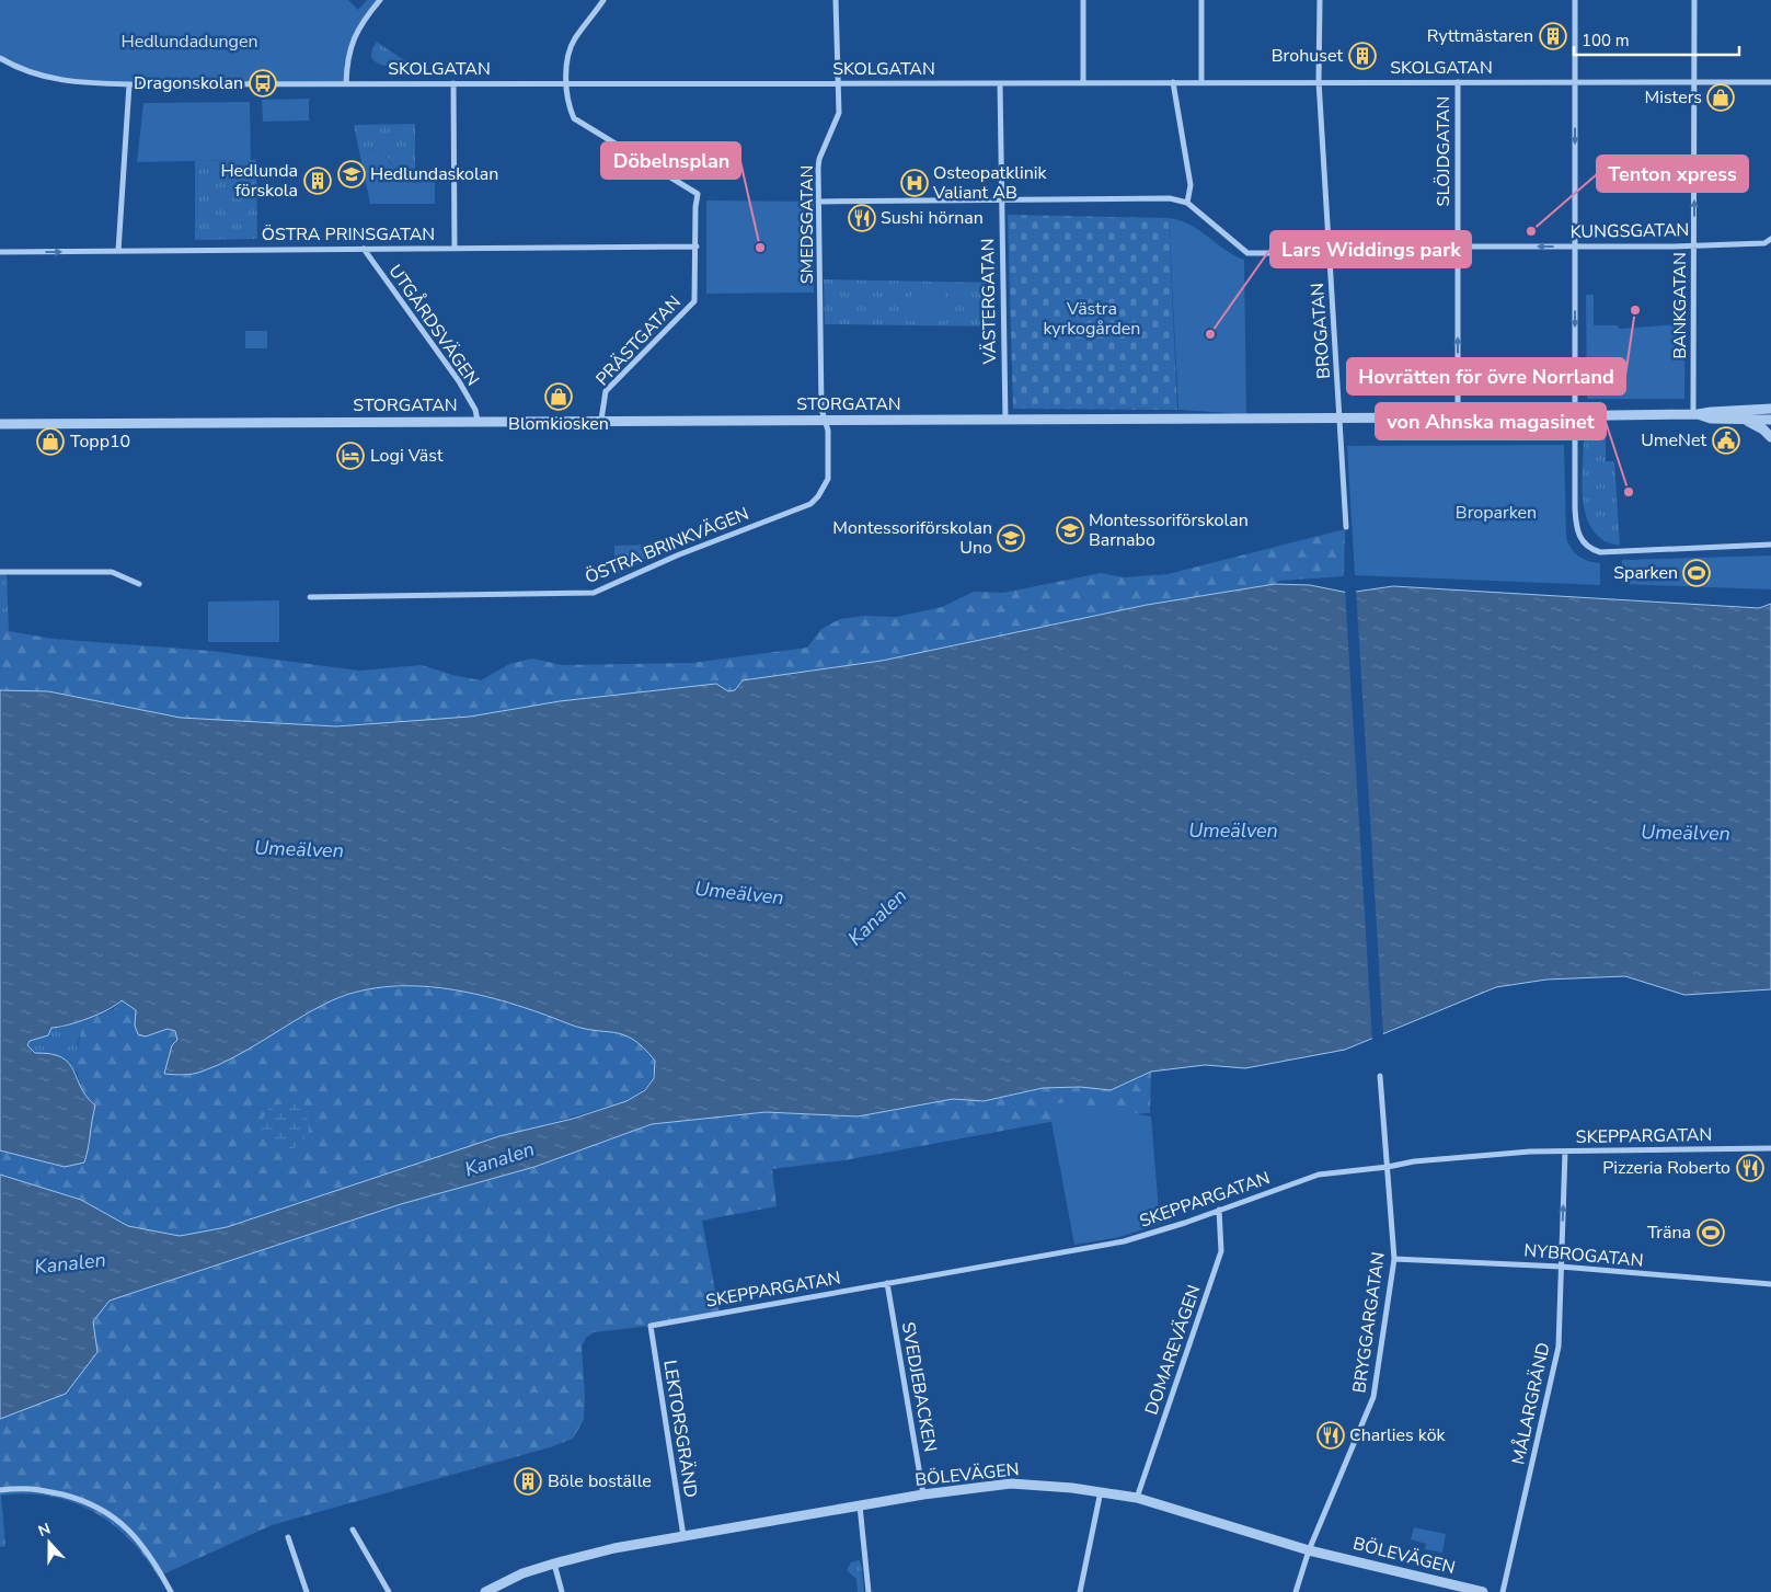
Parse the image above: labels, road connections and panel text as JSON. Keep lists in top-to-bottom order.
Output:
{
  "streets": {
    "street": [
      "SKOLGATAN",
      "SLÖJDGATAN",
      "SMEDSGATAN",
      "KUNGSGATAN",
      "ÖSTRA PRINSGATAN",
      "VÄSTERGATAN",
      "BANKGATAN",
      "UTGÅRDSVÄGEN",
      "BROGATAN",
      "PRÄSTGATAN",
      "STORGATAN",
      "ÖSTRA BRINKVÄGEN",
      "SKEPPARGATAN",
      "NYBROGATAN",
      "BRYGGARGATAN",
      "DOMAREVÄGEN",
      "SVEDJEBACKEN",
      "MÅLARGRÄND",
      "LEKTORSGRÄND",
      "BÖLEVÄGEN"
    ]
  },
  "crossings": [
    ["SKOLGATAN", "SLÖJDGATAN"],
    ["SKOLGATAN", "SMEDSGATAN"],
    ["SKOLGATAN", "VÄSTERGATAN"],
    ["SKOLGATAN", "BANKGATAN"],
    ["SKOLGATAN", "BROGATAN"],
    ["SKOLGATAN", "PRÄSTGATAN"],
    ["SLÖJDGATAN", "KUNGSGATAN"],
    ["SLÖJDGATAN", "STORGATAN"],
    ["SMEDSGATAN", "STORGATAN"],
    ["SMEDSGATAN", "ÖSTRA BRINKVÄGEN"],
    ["KUNGSGATAN", "BANKGATAN"],
    ["KUNGSGATAN", "BROGATAN"],
    ["ÖSTRA PRINSGATAN", "UTGÅRDSVÄGEN"],
    ["ÖSTRA PRINSGATAN", "PRÄSTGATAN"],
    ["VÄSTERGATAN", "STORGATAN"],
    ["BANKGATAN", "STORGATAN"],
    ["UTGÅRDSVÄGEN", "STORGATAN"],
    ["BROGATAN", "STORGATAN"],
    ["PRÄSTGATAN", "STORGATAN"],
    ["STORGATAN", "ÖSTRA BRINKVÄGEN"],
    ["SKEPPARGATAN", "BRYGGARGATAN"],
    ["SKEPPARGATAN", "DOMAREVÄGEN"],
    ["SKEPPARGATAN", "SVEDJEBACKEN"],
    ["SKEPPARGATAN", "MÅLARGRÄND"],
    ["SKEPPARGATAN", "LEKTORSGRÄND"],
    ["NYBROGATAN", "BRYGGARGATAN"],
    ["NYBROGATAN", "MÅLARGRÄND"],
    ["BRYGGARGATAN", "BÖLEVÄGEN"],
    ["DOMAREVÄGEN", "BÖLEVÄGEN"],
    ["SVEDJEBACKEN", "BÖLEVÄGEN"],
    ["LEKTORSGRÄND", "BÖLEVÄGEN"]
  ],
  "one_way": ["SLÖJDGATAN", "BANKGATAN"],
  "water": ["Umeälven", "Kanalen"],
  "parks": ["Hedlundadungen", "Västra kyrkogården", "Broparken"],
  "places": {
    "building": [
      "Ryttmästaren",
      "Brohuset",
      "Hedlunda förskola",
      "Böle boställe"
    ],
    "bus stop": ["Dragonskolan"],
    "shop": ["Misters", "Blomkiosken", "Topp10"],
    "school or university": ["Hedlundaskolan", "Montessoriförskolan Barnabo", "Montessoriförskolan Uno"],
    "hospital": ["Osteopatklinik Valiant AB"],
    "restaurant": ["Sushi hörnan", "Pizzeria Roberto", "Charlies kök"],
    "other": [
      "Tenton xpress",
      "Döbelnsplan",
      "Hovrätten för övre Norrland",
      "Lars Widdings park",
      "von Ahnska magasinet"
    ],
    "public building": ["UmeNet"],
    "hotel": ["Logi Väst"],
    "sports": ["Sparken", "Träna"]
  },
  "scale_bar": "100 m",
  "north": "top"
}
